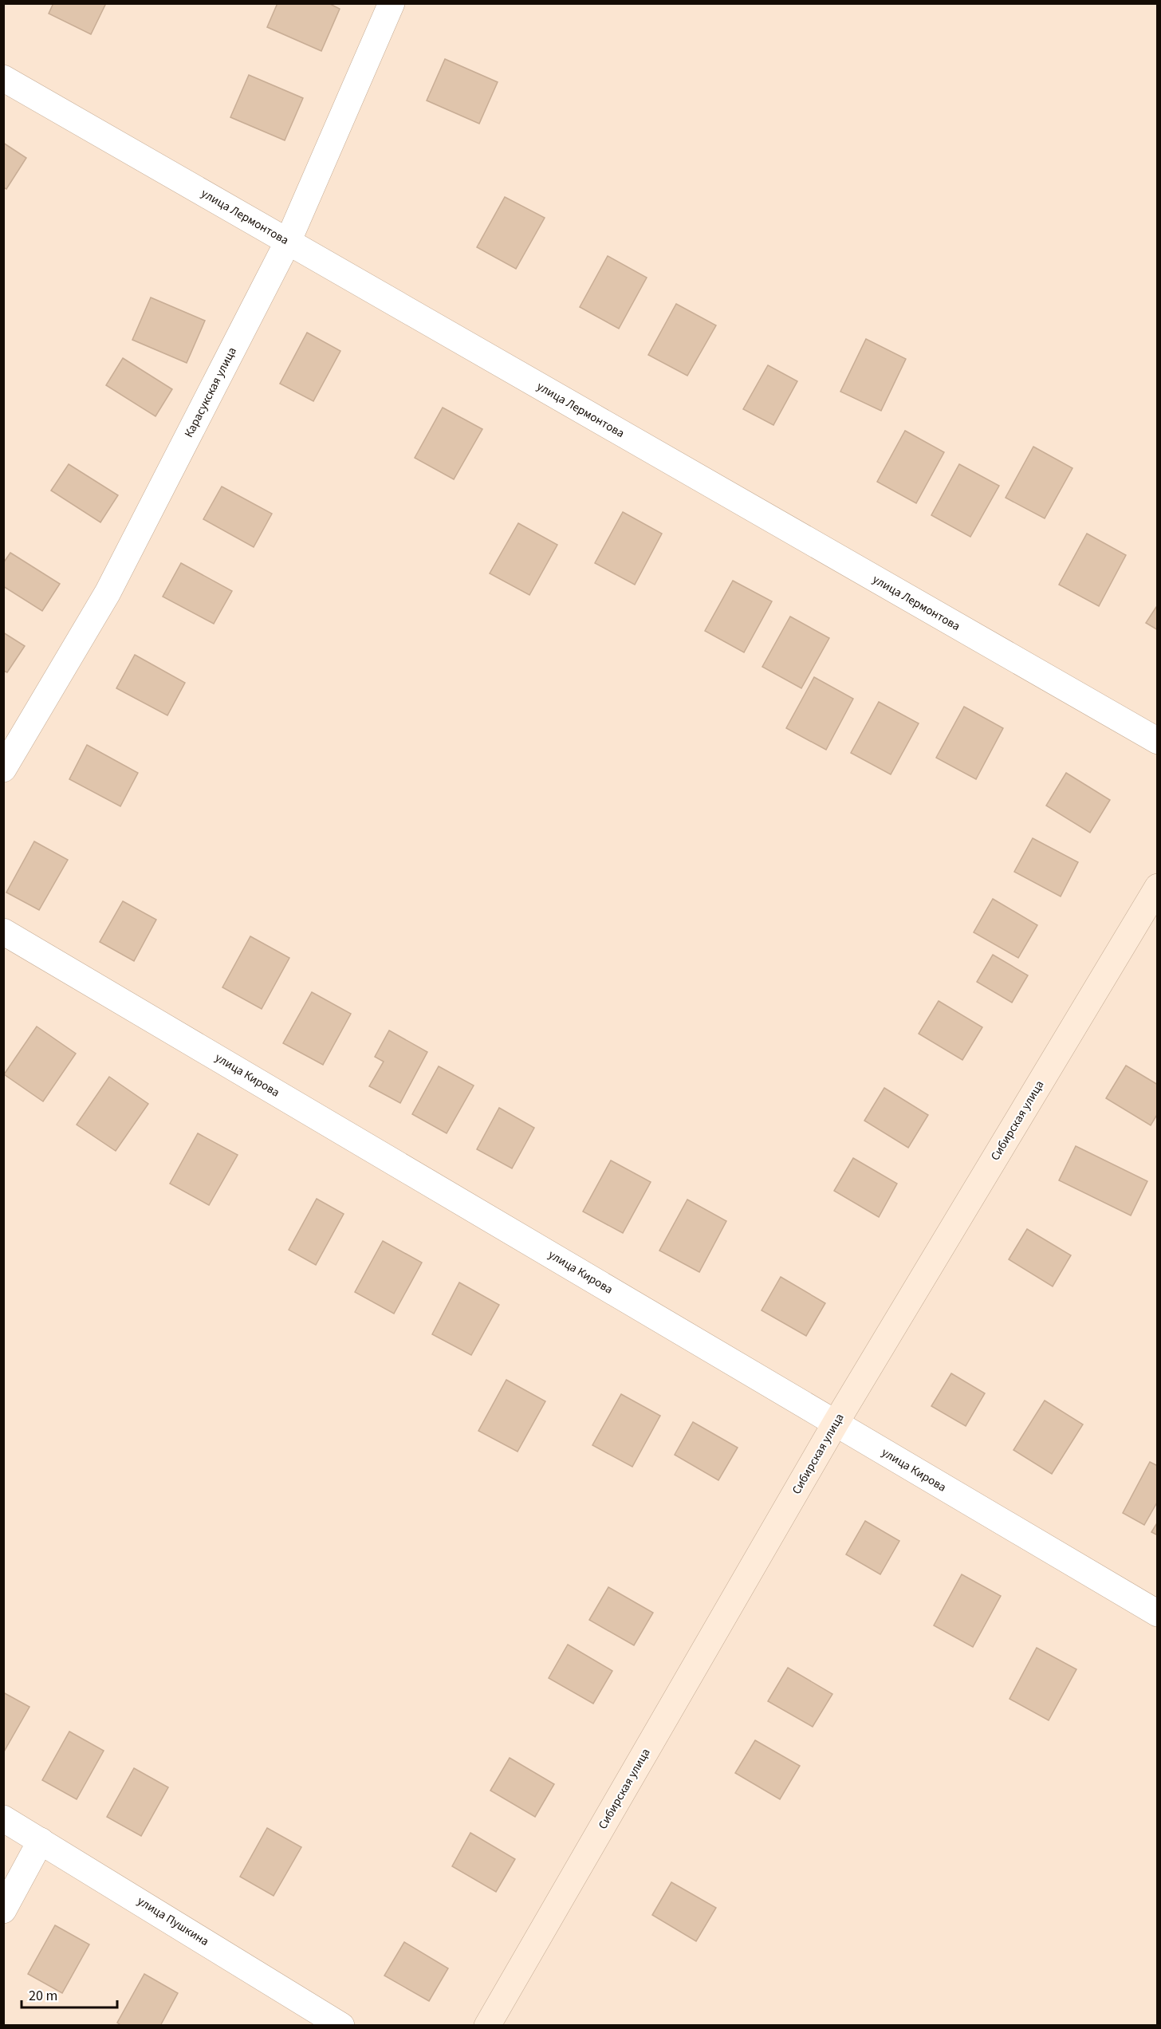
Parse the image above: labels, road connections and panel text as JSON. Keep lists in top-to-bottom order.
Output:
{
  "streets": {
    "street": [
      "улица Лермонтова",
      "Карасукская улица",
      "улица Кирова",
      "Сибирская улица",
      "улица Пушкина"
    ]
  },
  "crossings": [
    ["улица Лермонтова", "Карасукская улица"],
    ["улица Кирова", "Сибирская улица"]
  ],
  "scale_bar": "20 m"
}
